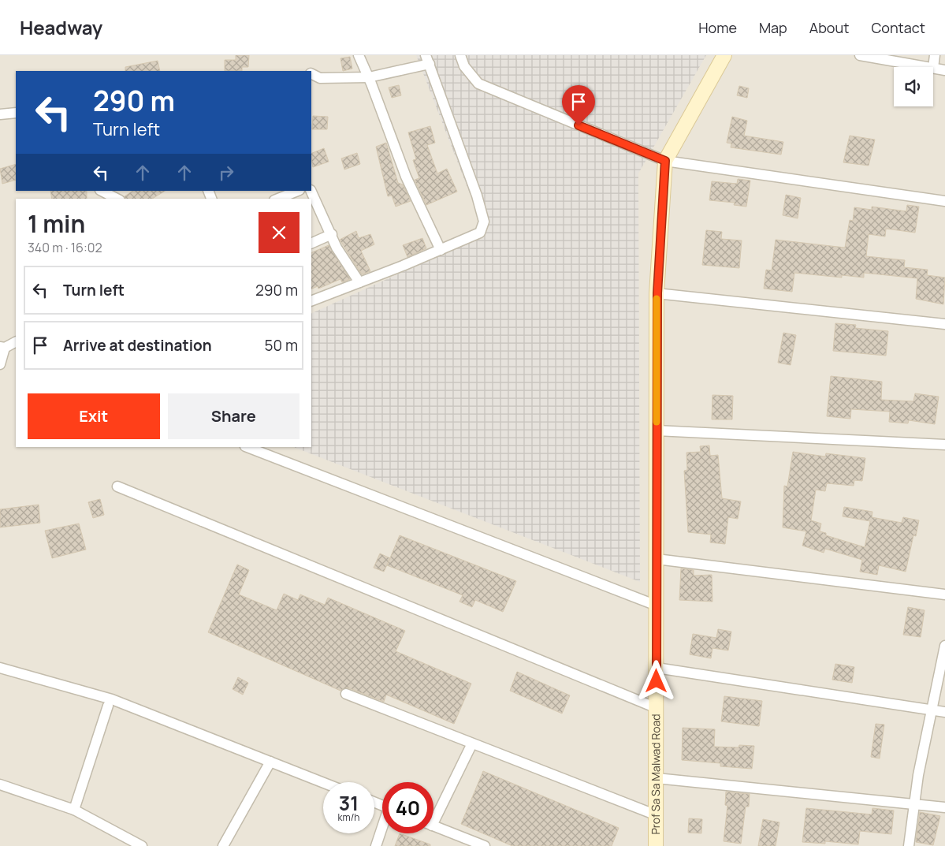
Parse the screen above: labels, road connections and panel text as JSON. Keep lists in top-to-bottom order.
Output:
{
  "streets": {
    "street": ["Prof Sa Sa Malwad Road"]
  },
  "page": {
    "header": "Headway",
    "nav": [
      "Home",
      "Map",
      "About",
      "Contact"
    ],
    "turn": ["290 m", "Turn left"],
    "heading": ["1 min", "340 m · 16:02"],
    "list": [
      {
        "name": "Turn left",
        "value": "290 m"
      },
      {
        "name": "Arrive at destination",
        "value": "50 m"
      }
    ],
    "buttons": ["Exit", "Share"],
    "speed": "31 km/h",
    "limit": "40"
  }
}
